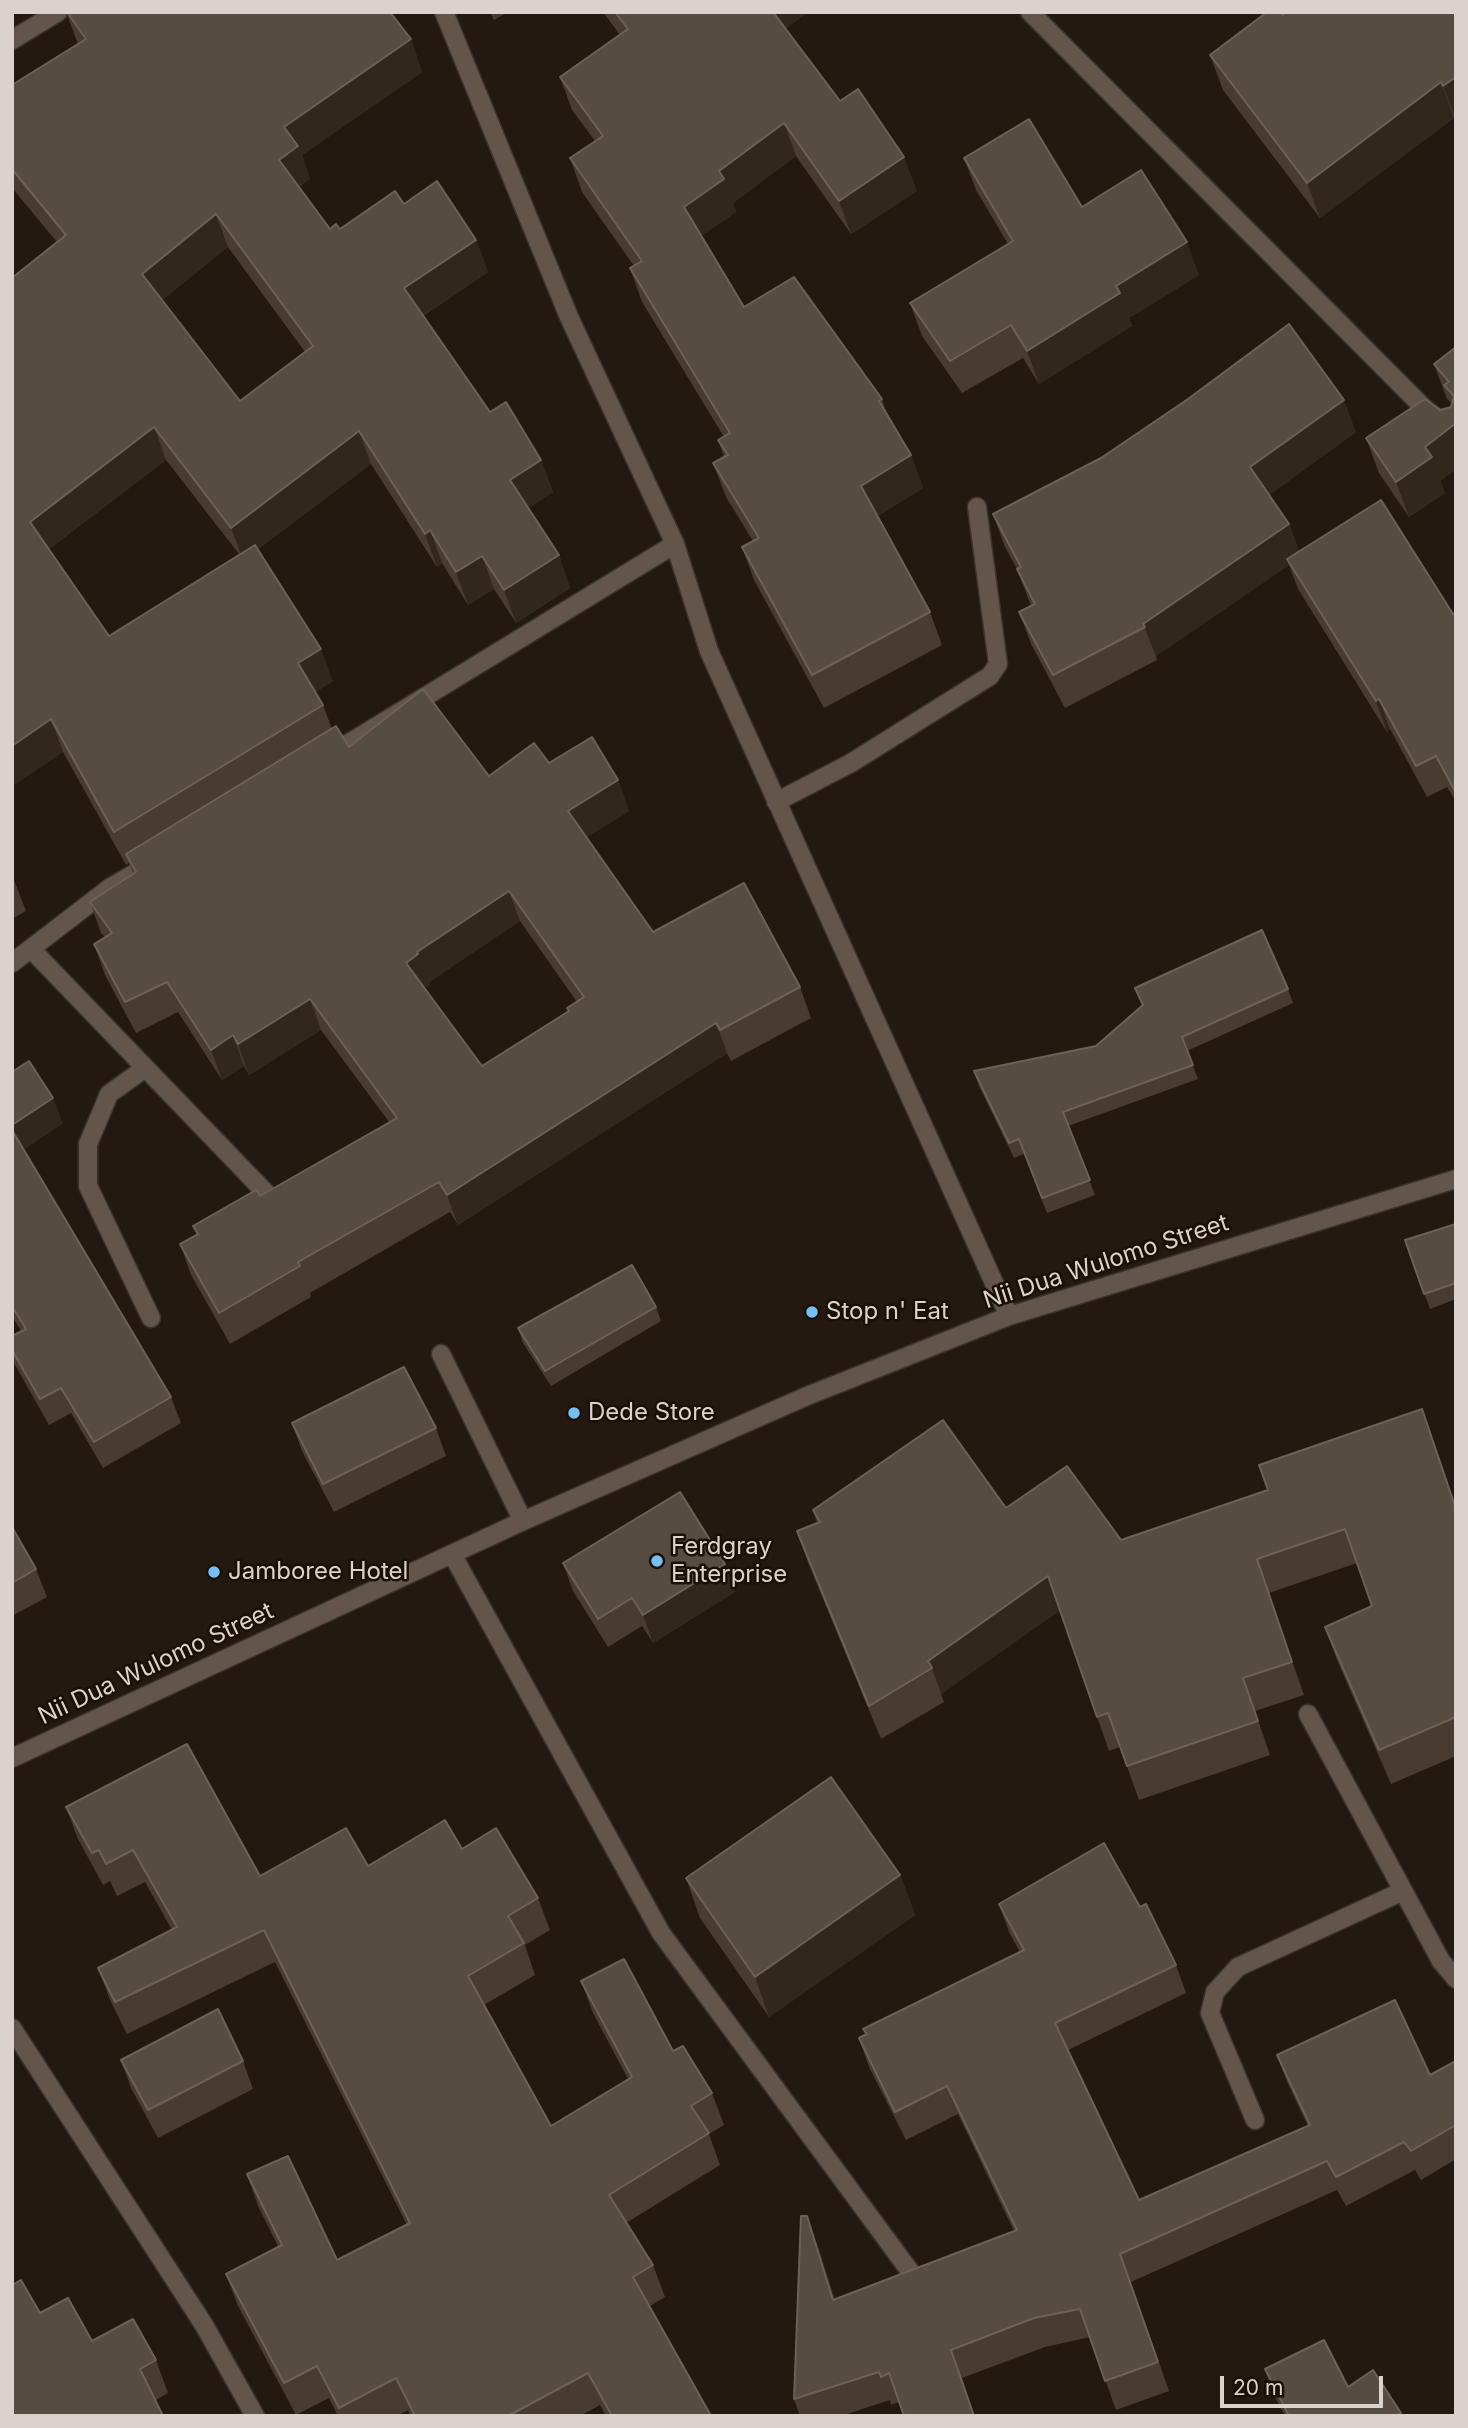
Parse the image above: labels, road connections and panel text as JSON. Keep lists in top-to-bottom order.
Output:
{
  "streets": {
    "street": ["Nii Dua Wulomo Street"]
  },
  "places": [
    "Stop n' Eat",
    "Dede Store",
    "Ferdgray Enterprise",
    "Jamboree Hotel"
  ],
  "scale_bar": "20 m"
}
